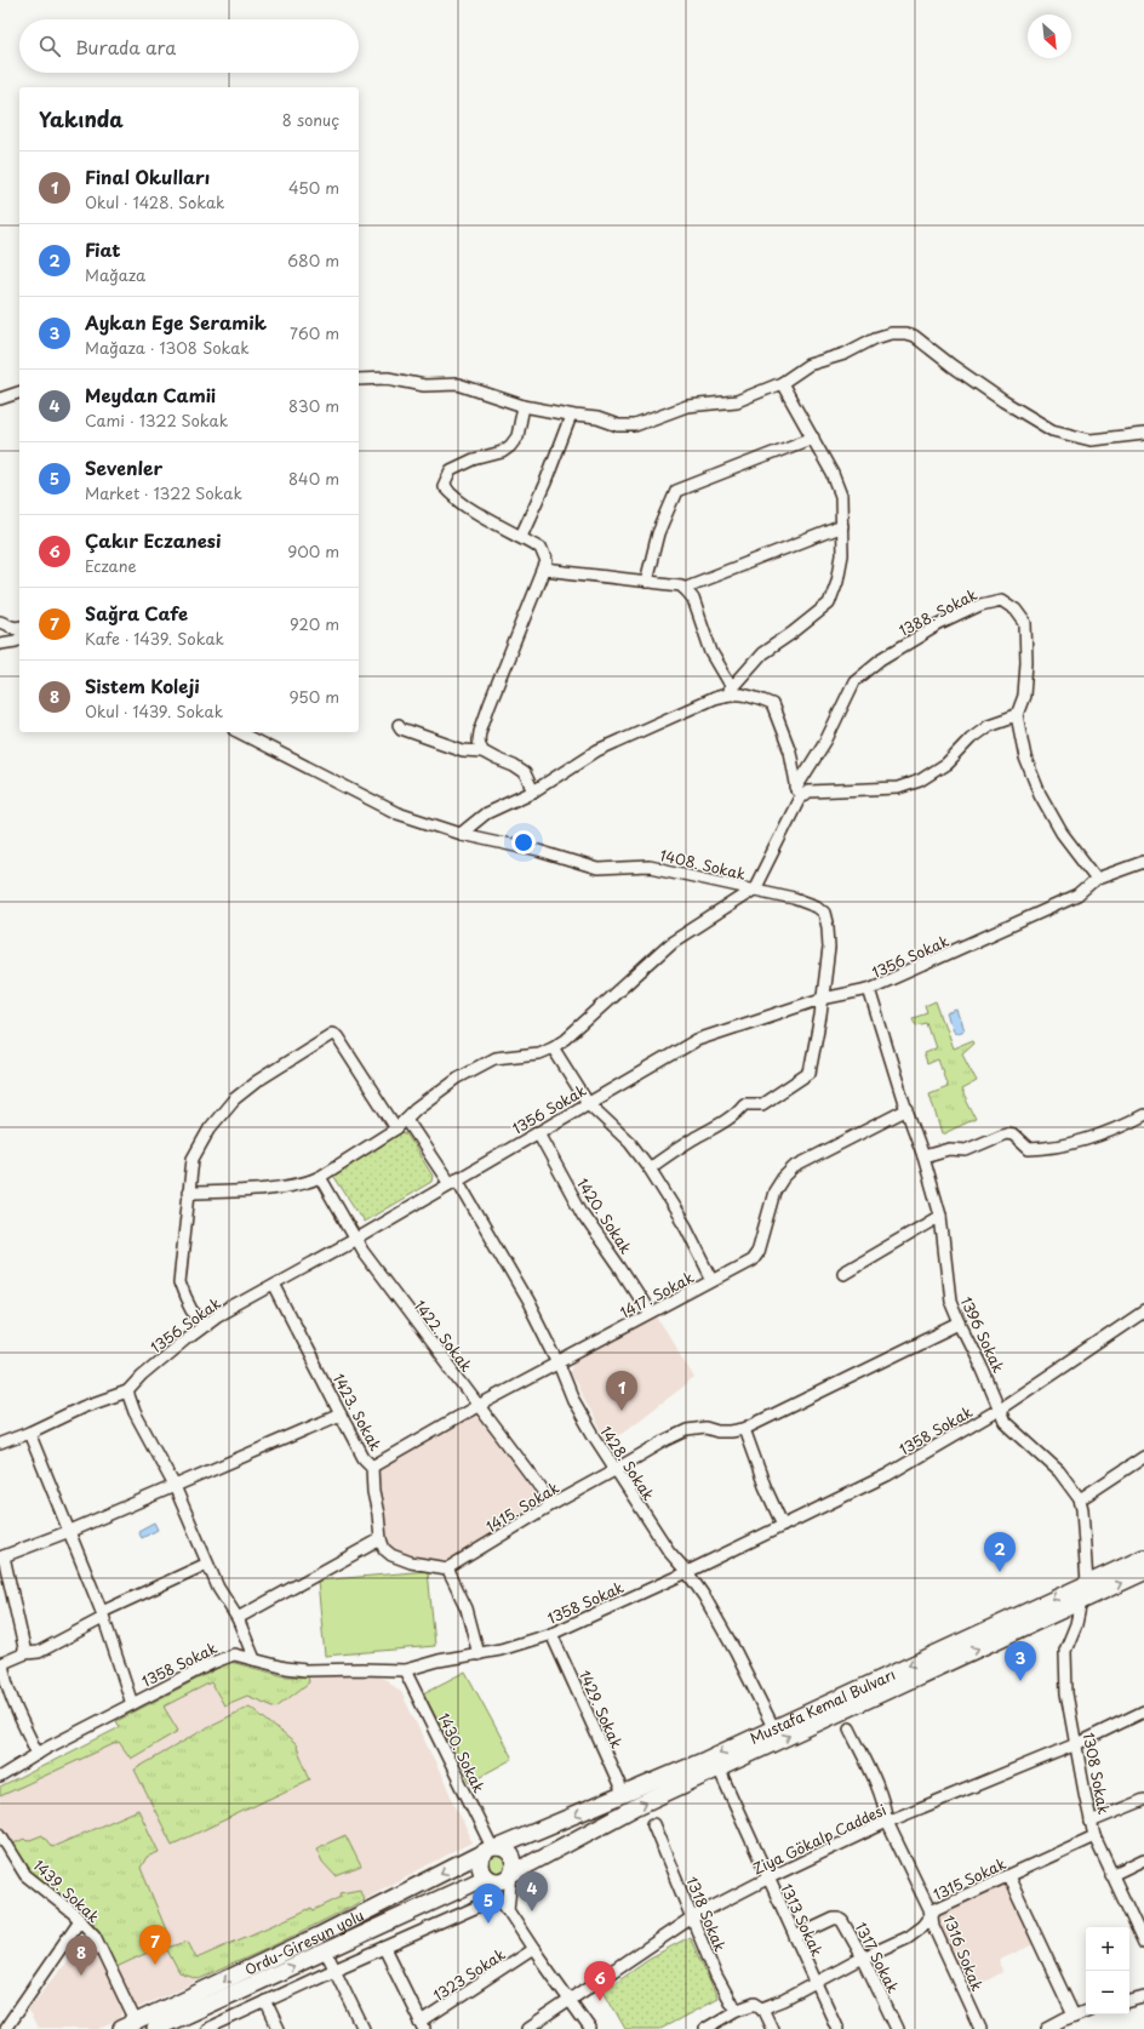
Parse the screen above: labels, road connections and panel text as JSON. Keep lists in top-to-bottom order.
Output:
{
  "streets": {
    "highway": ["Mustafa Kemal Bulvarı", "Ordu-Giresun yolu"],
    "street": [
      "1388. Sokak",
      "1408. Sokak",
      "1356 Sokak",
      "1420. Sokak",
      "1417. Sokak",
      "1396 Sokak",
      "1422. Sokak",
      "1423. Sokak",
      "1358 Sokak",
      "1428. Sokak",
      "1415. Sokak",
      "1429. Sokak",
      "1430. Sokak",
      "1308 Sokak",
      "Ziya Gökalp Caddesi",
      "1315 Sokak",
      "1439. Sokak",
      "1318 Sokak",
      "1313 Sokak",
      "1316 Sokak",
      "1317 Sokak",
      "1323 Sokak"
    ]
  },
  "crossings": [
    ["1388. Sokak", "1356 Sokak"],
    ["1408. Sokak", "1356 Sokak"],
    ["1356 Sokak", "1420. Sokak"],
    ["1356 Sokak", "1396 Sokak"],
    ["1356 Sokak", "1422. Sokak"],
    ["1356 Sokak", "1423. Sokak"],
    ["1356 Sokak", "1428. Sokak"],
    ["1420. Sokak", "1417. Sokak"],
    ["1417. Sokak", "1396 Sokak"],
    ["1417. Sokak", "1422. Sokak"],
    ["1417. Sokak", "1423. Sokak"],
    ["1417. Sokak", "1428. Sokak"],
    ["1396 Sokak", "1358 Sokak"],
    ["1396 Sokak", "Mustafa Kemal Bulvarı"],
    ["1422. Sokak", "1415. Sokak"],
    ["1358 Sokak", "1428. Sokak"],
    ["1358 Sokak", "1429. Sokak"],
    ["1358 Sokak", "1430. Sokak"],
    ["1428. Sokak", "1415. Sokak"],
    ["1428. Sokak", "Mustafa Kemal Bulvarı"],
    ["Mustafa Kemal Bulvarı", "1429. Sokak"],
    ["Mustafa Kemal Bulvarı", "1430. Sokak"],
    ["Mustafa Kemal Bulvarı", "1308 Sokak"],
    ["Mustafa Kemal Bulvarı", "1313 Sokak"],
    ["Mustafa Kemal Bulvarı", "Ordu-Giresun yolu"],
    ["1430. Sokak", "Ordu-Giresun yolu"],
    ["1308 Sokak", "Ziya Gökalp Caddesi"],
    ["1308 Sokak", "1315 Sokak"],
    ["Ziya Gökalp Caddesi", "1318 Sokak"],
    ["Ziya Gökalp Caddesi", "1313 Sokak"],
    ["Ziya Gökalp Caddesi", "1316 Sokak"],
    ["1315 Sokak", "1318 Sokak"],
    ["1315 Sokak", "1313 Sokak"],
    ["1315 Sokak", "1316 Sokak"],
    ["1315 Sokak", "1317 Sokak"],
    ["1439. Sokak", "Ordu-Giresun yolu"],
    ["1313 Sokak", "1317 Sokak"]
  ],
  "north": "bottom right",
  "page": {
    "search": "Burada ara",
    "heading": ["Yakında", "8 sonuç"],
    "list": [
      {
        "mark": "1",
        "name": "Final Okulları",
        "note": "Okul · 1428. Sokak",
        "value": "450 m"
      },
      {
        "mark": "2",
        "name": "Fiat",
        "note": "Mağaza",
        "value": "680 m"
      },
      {
        "mark": "3",
        "name": "Aykan Ege Seramik",
        "note": "Mağaza · 1308 Sokak",
        "value": "760 m"
      },
      {
        "mark": "4",
        "name": "Meydan Camii",
        "note": "Cami · 1322 Sokak",
        "value": "830 m"
      },
      {
        "mark": "5",
        "name": "Sevenler",
        "note": "Market · 1322 Sokak",
        "value": "840 m"
      },
      {
        "mark": "6",
        "name": "Çakır Eczanesi",
        "note": "Eczane",
        "value": "900 m"
      },
      {
        "mark": "7",
        "name": "Sağra Cafe",
        "note": "Kafe · 1439. Sokak",
        "value": "920 m"
      },
      {
        "mark": "8",
        "name": "Sistem Koleji",
        "note": "Okul · 1439. Sokak",
        "value": "950 m"
      }
    ],
    "pins": [
      "1",
      "2",
      "3",
      "4",
      "5",
      "7",
      "8",
      "6"
    ],
    "map_buttons": ["+", "−"]
  }
}
